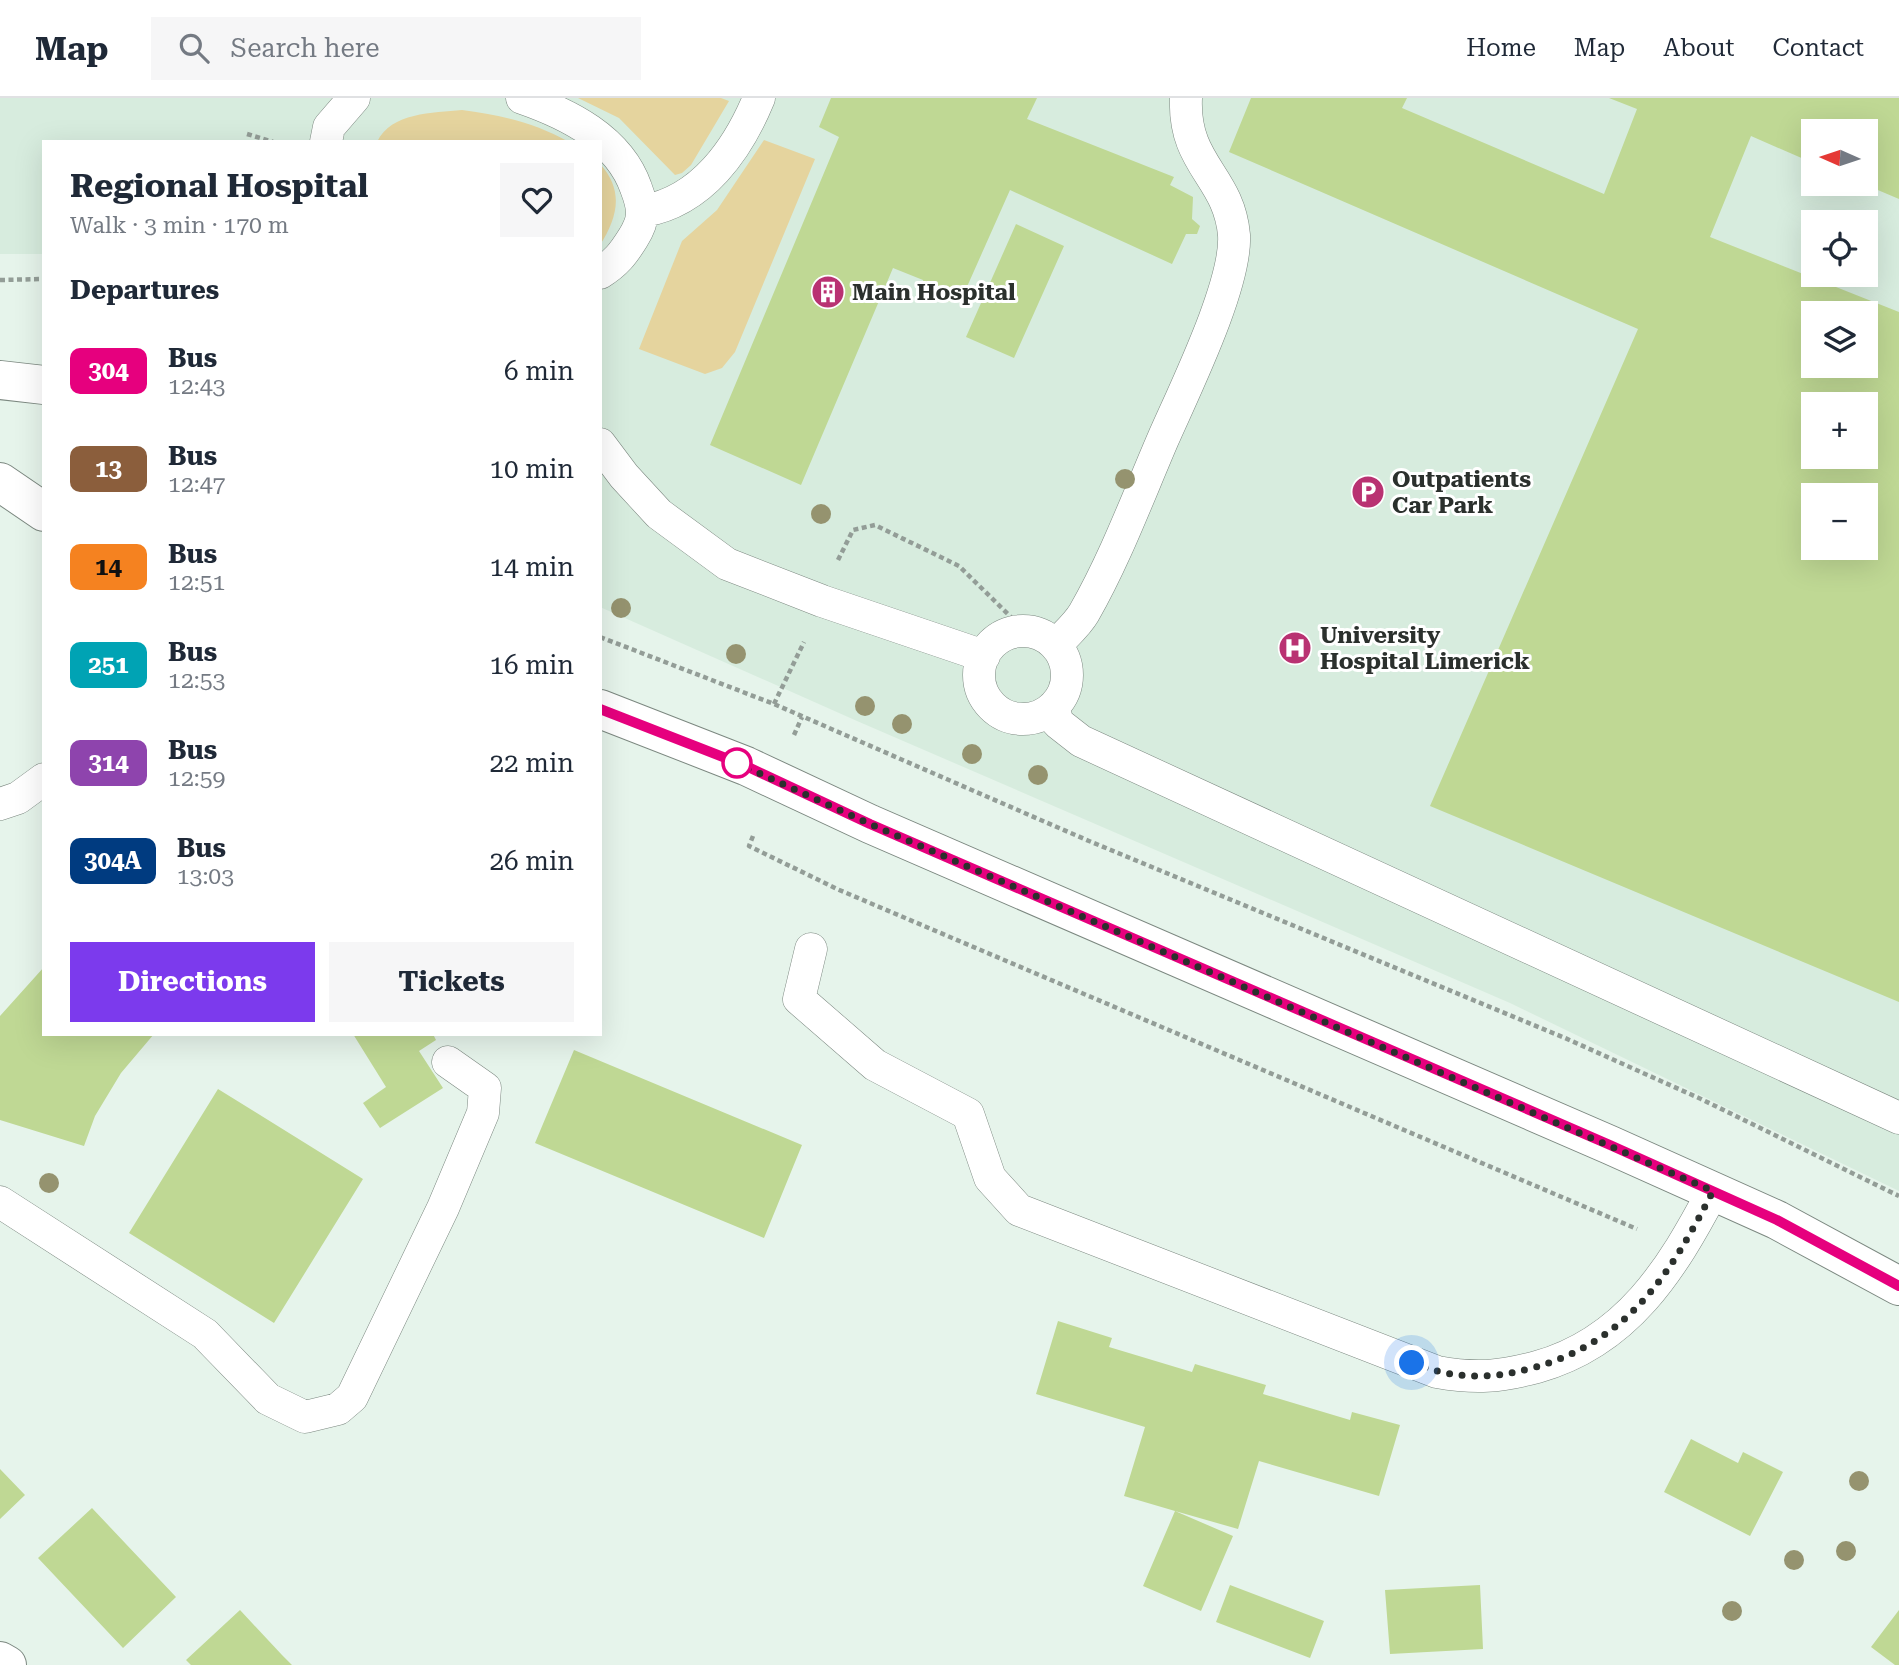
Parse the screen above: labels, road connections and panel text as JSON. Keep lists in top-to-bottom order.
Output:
{
  "places": {
    "building": ["Main Hospital"],
    "parking": ["Outpatients Car Park"],
    "hospital": ["University Hospital Limerick"]
  },
  "lines": ["bus line 304"],
  "north": "left",
  "page": {
    "header": "Map",
    "search": "Search here",
    "nav": [
      "Home",
      "Map",
      "About",
      "Contact"
    ],
    "map_buttons": ["+", "−"],
    "heading": [
      ["Regional Hospital", "Walk · 3 min · 170 m"],
      "Departures"
    ],
    "list": [
      {
        "mark": "304",
        "name": "Bus",
        "note": "12:43",
        "value": "6 min"
      },
      {
        "mark": "13",
        "name": "Bus",
        "note": "12:47",
        "value": "10 min"
      },
      {
        "mark": "14",
        "name": "Bus",
        "note": "12:51",
        "value": "14 min"
      },
      {
        "mark": "251",
        "name": "Bus",
        "note": "12:53",
        "value": "16 min"
      },
      {
        "mark": "314",
        "name": "Bus",
        "note": "12:59",
        "value": "22 min"
      },
      {
        "mark": "304A",
        "name": "Bus",
        "note": "13:03",
        "value": "26 min"
      }
    ],
    "buttons": ["Directions", "Tickets"]
  }
}
